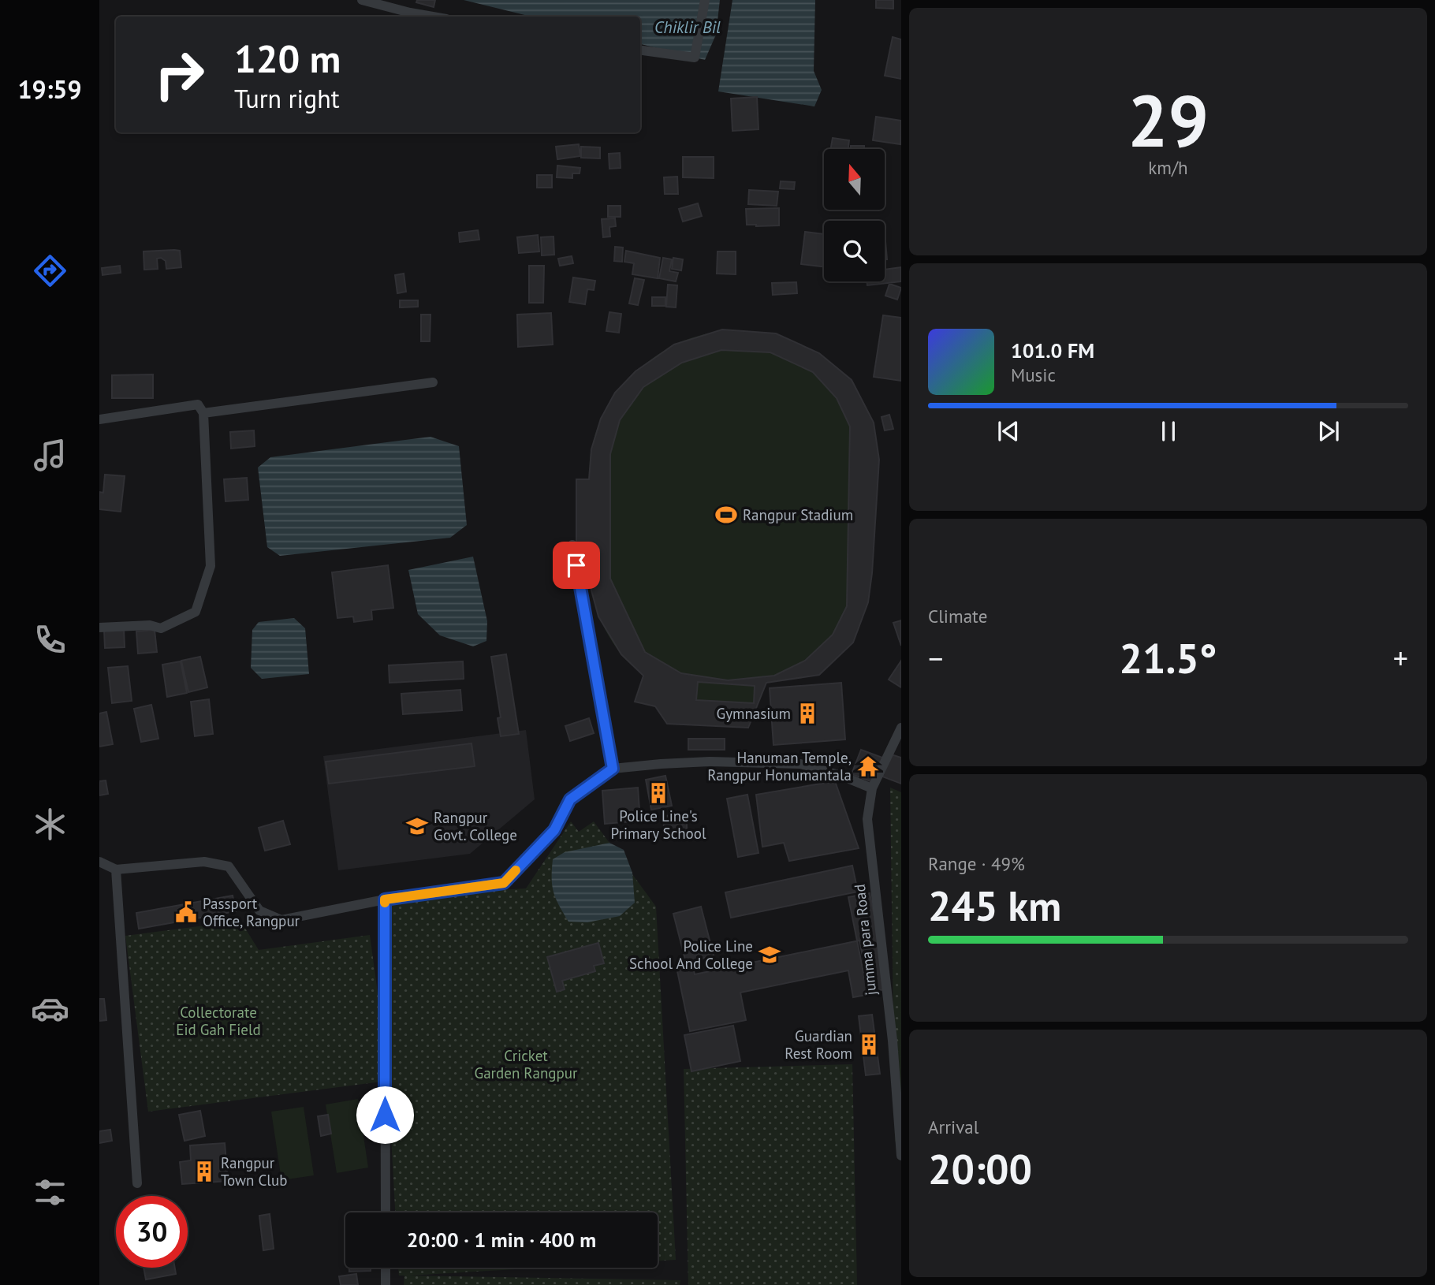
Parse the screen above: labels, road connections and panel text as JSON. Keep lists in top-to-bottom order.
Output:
{
  "streets": {
    "street": ["jumma para Road"]
  },
  "water": ["Chiklir Bil"],
  "parks": ["Collectorate Eid Gah Field", "Cricket Garden Rangpur"],
  "places": {
    "sports": ["Rangpur Stadium"],
    "building": [
      "Gymnasium",
      "Police Line's Primary School",
      "Guardian Rest Room",
      "Rangpur Town Club"
    ],
    "temple": ["Hanuman Temple, Rangpur Honumantala"],
    "school or university": ["Rangpur Govt. College", "Police Line School And College"],
    "public building": ["Passport Office, Rangpur"]
  },
  "north": "top",
  "page": {
    "tabs": "19:59",
    "tile": [
      ["29", "km/h"],
      "Climate",
      ["Range · 49%", "245 km"],
      ["Arrival", "20:00"]
    ],
    "turn": ["120 m", "Turn right"],
    "song": ["101.0 FM", "Music"],
    "heat": ["−", "21.5°", "+"],
    "limit": "30",
    "trip": "20:00 · 1 min · 400 m"
  }
}
